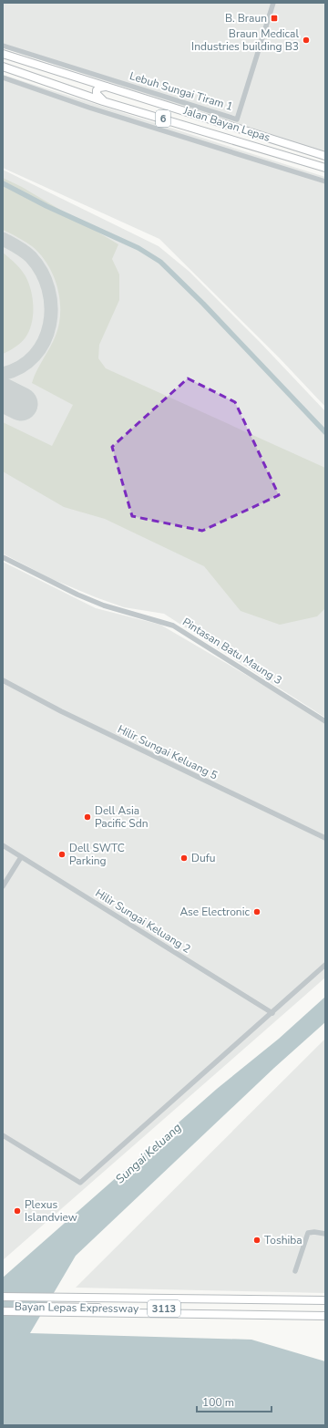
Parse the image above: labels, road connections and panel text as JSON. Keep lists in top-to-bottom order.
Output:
{
  "streets": {
    "highway": [
      "6",
      "Jalan Bayan Lepas",
      "Bayan Lepas Expressway",
      "3113"
    ],
    "street": [
      "Lebuh Sungai Tiram 1",
      "Pintasan Batu Maung 3",
      "Hilir Sungai Keluang 5",
      "Hilir Sungai Keluang 2"
    ]
  },
  "water": ["Sungai Keluang"],
  "places": {
    "transit": ["B. Braun"],
    "other": [
      "Braun Medical Industries building B3",
      "Dell Asia Pacific Sdn",
      "Dell SWTC Parking",
      "Dufu",
      "Ase Electronic",
      "Plexus Islandview",
      "Toshiba"
    ]
  },
  "scale_bar": "100 m"
}
